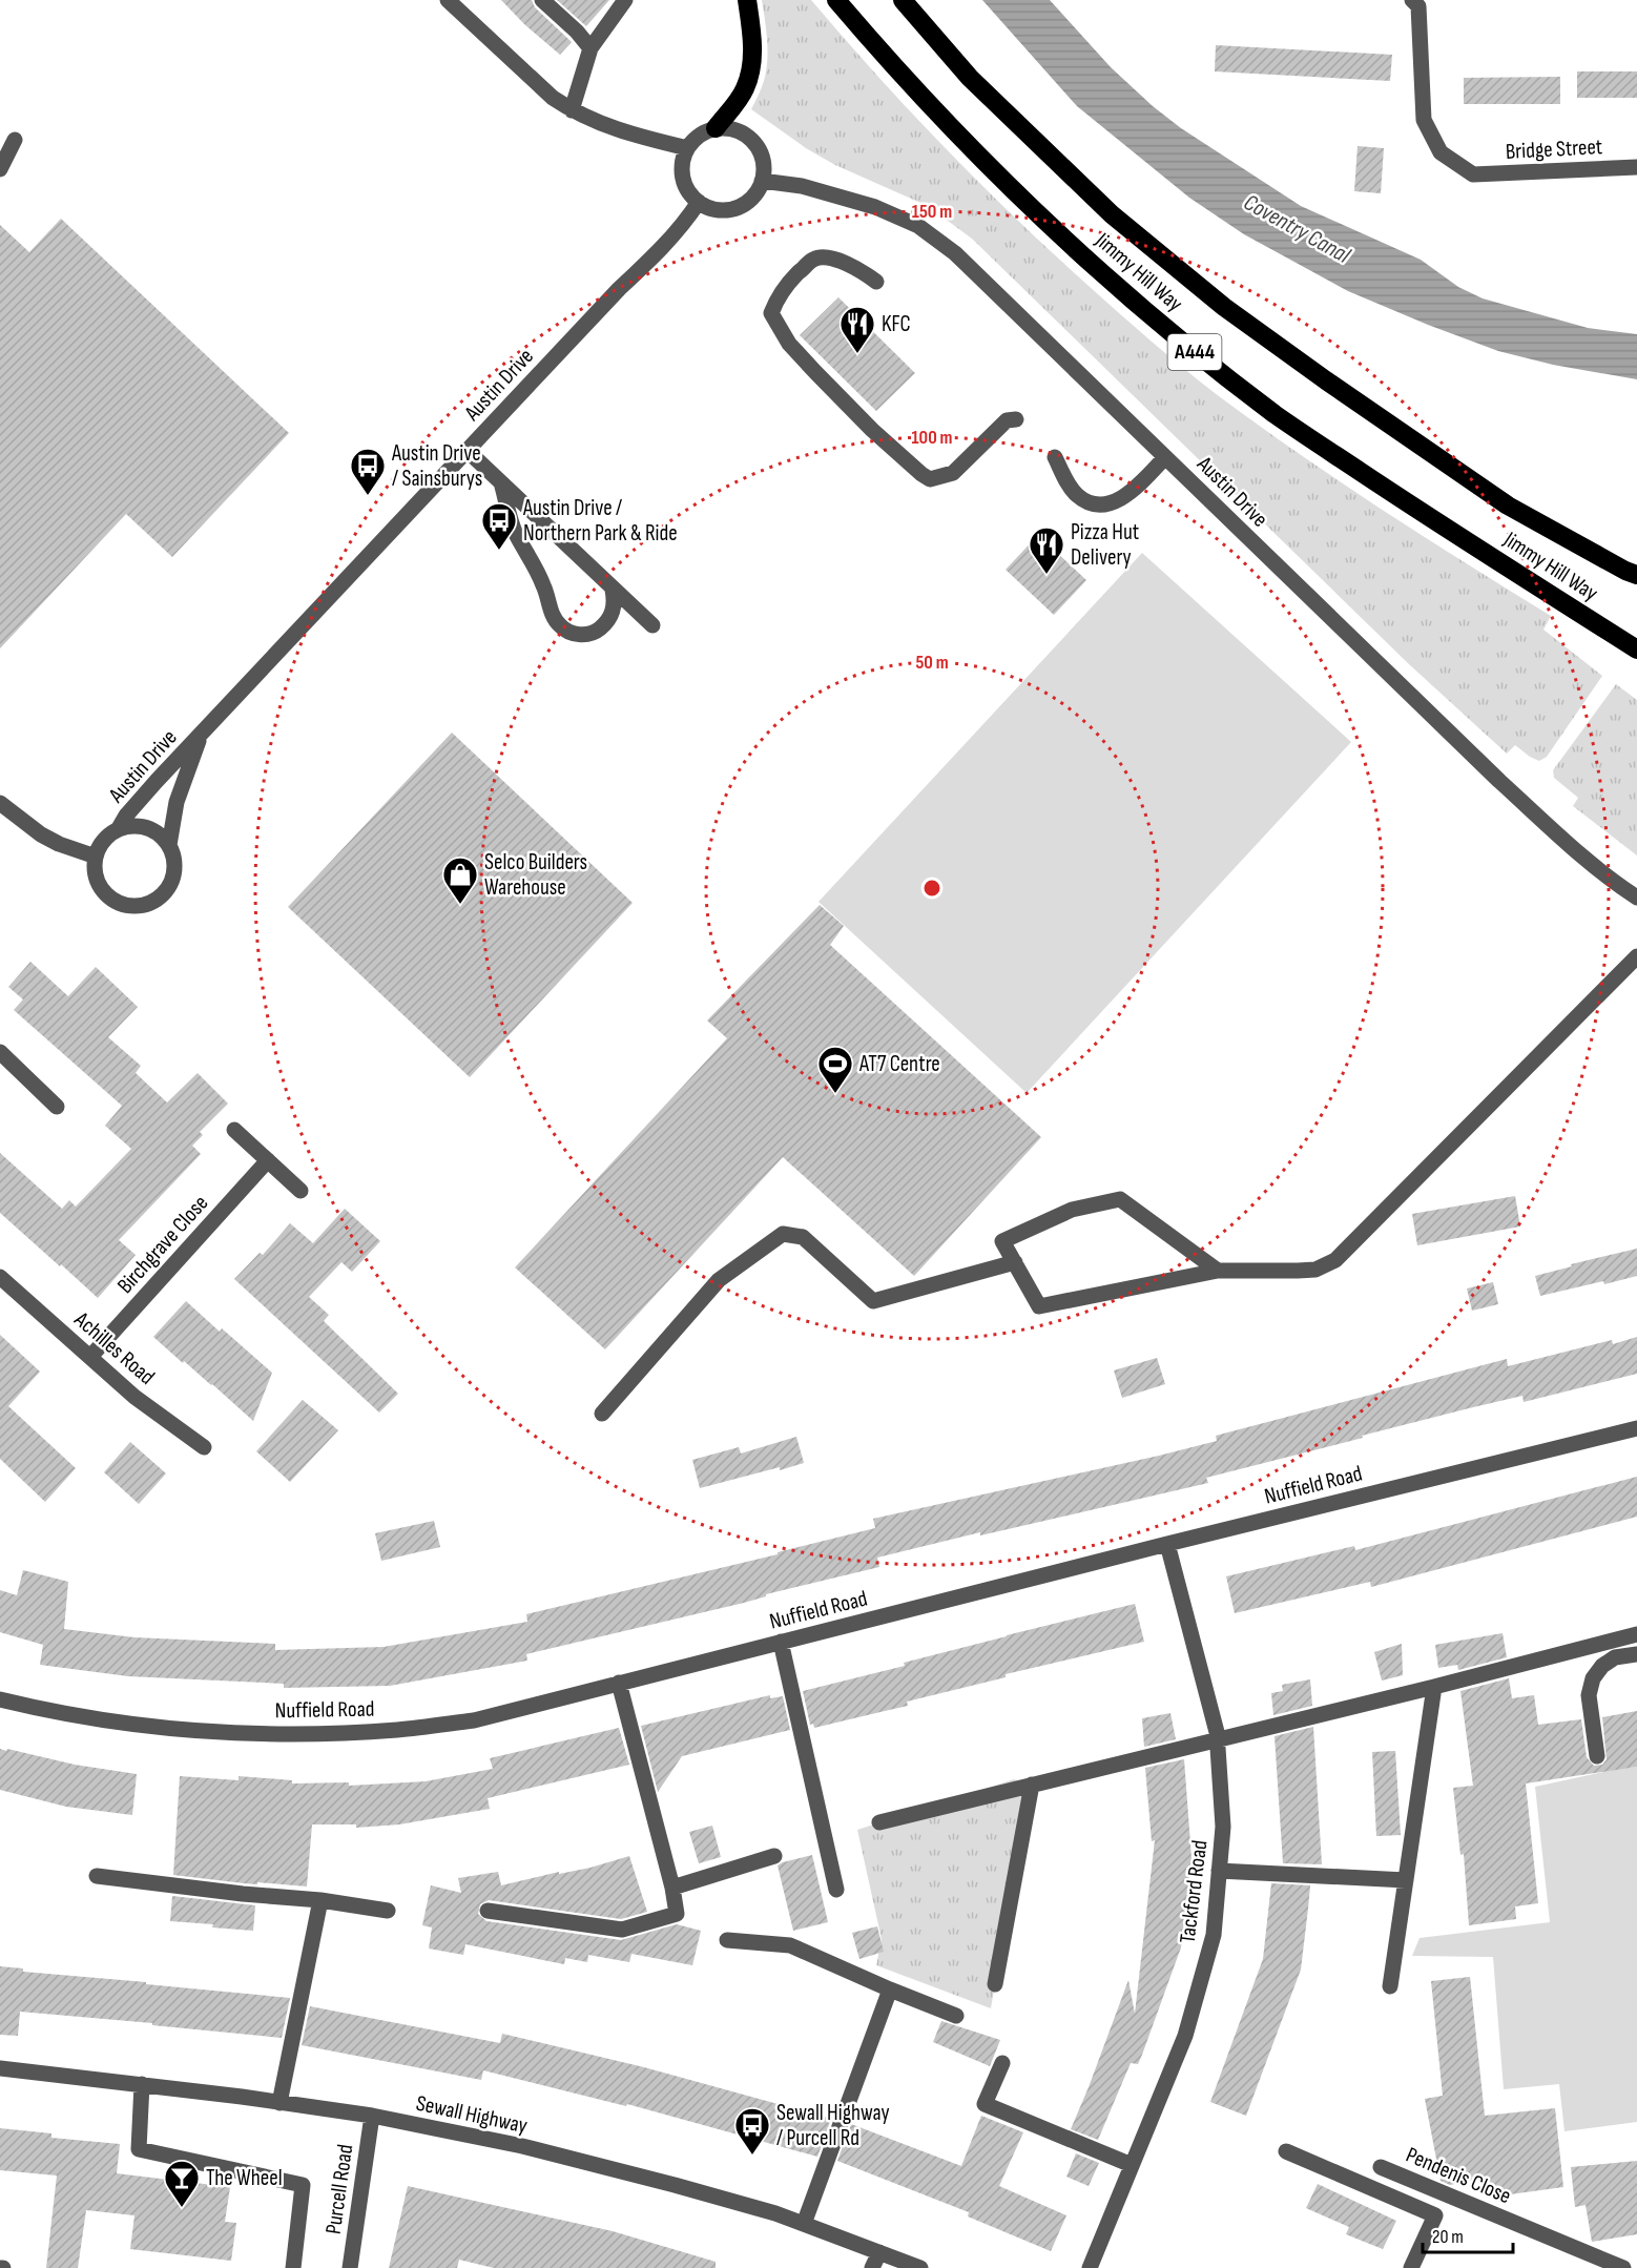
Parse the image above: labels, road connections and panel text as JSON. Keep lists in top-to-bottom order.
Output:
{
  "streets": {
    "highway": ["Jimmy Hill Way", "A444"],
    "street": [
      "Bridge Street",
      "Austin Drive",
      "Birchgrave Close",
      "Achilles Road",
      "Nuffield Road",
      "Tackford Road",
      "Sewall Highway",
      "Pendenis Close",
      "Purcell Road"
    ]
  },
  "crossings": [
    ["Birchgrave Close", "Achilles Road"],
    ["Nuffield Road", "Tackford Road"],
    ["Sewall Highway", "Purcell Road"]
  ],
  "water": ["Coventry Canal"],
  "places": {
    "restaurant": ["KFC", "Pizza Hut Delivery"],
    "bus stop": ["Austin Drive / Sainsburys", "Austin Drive / Northern Park & Ride", "Sewall Highway / Purcell Rd"],
    "shop": ["Selco Builders Warehouse"],
    "sports": ["AT7 Centre"],
    "bar": ["The Wheel"]
  },
  "scale_bar": "20 m",
  "rings": ["150 m", "100 m", "50 m"]
}
